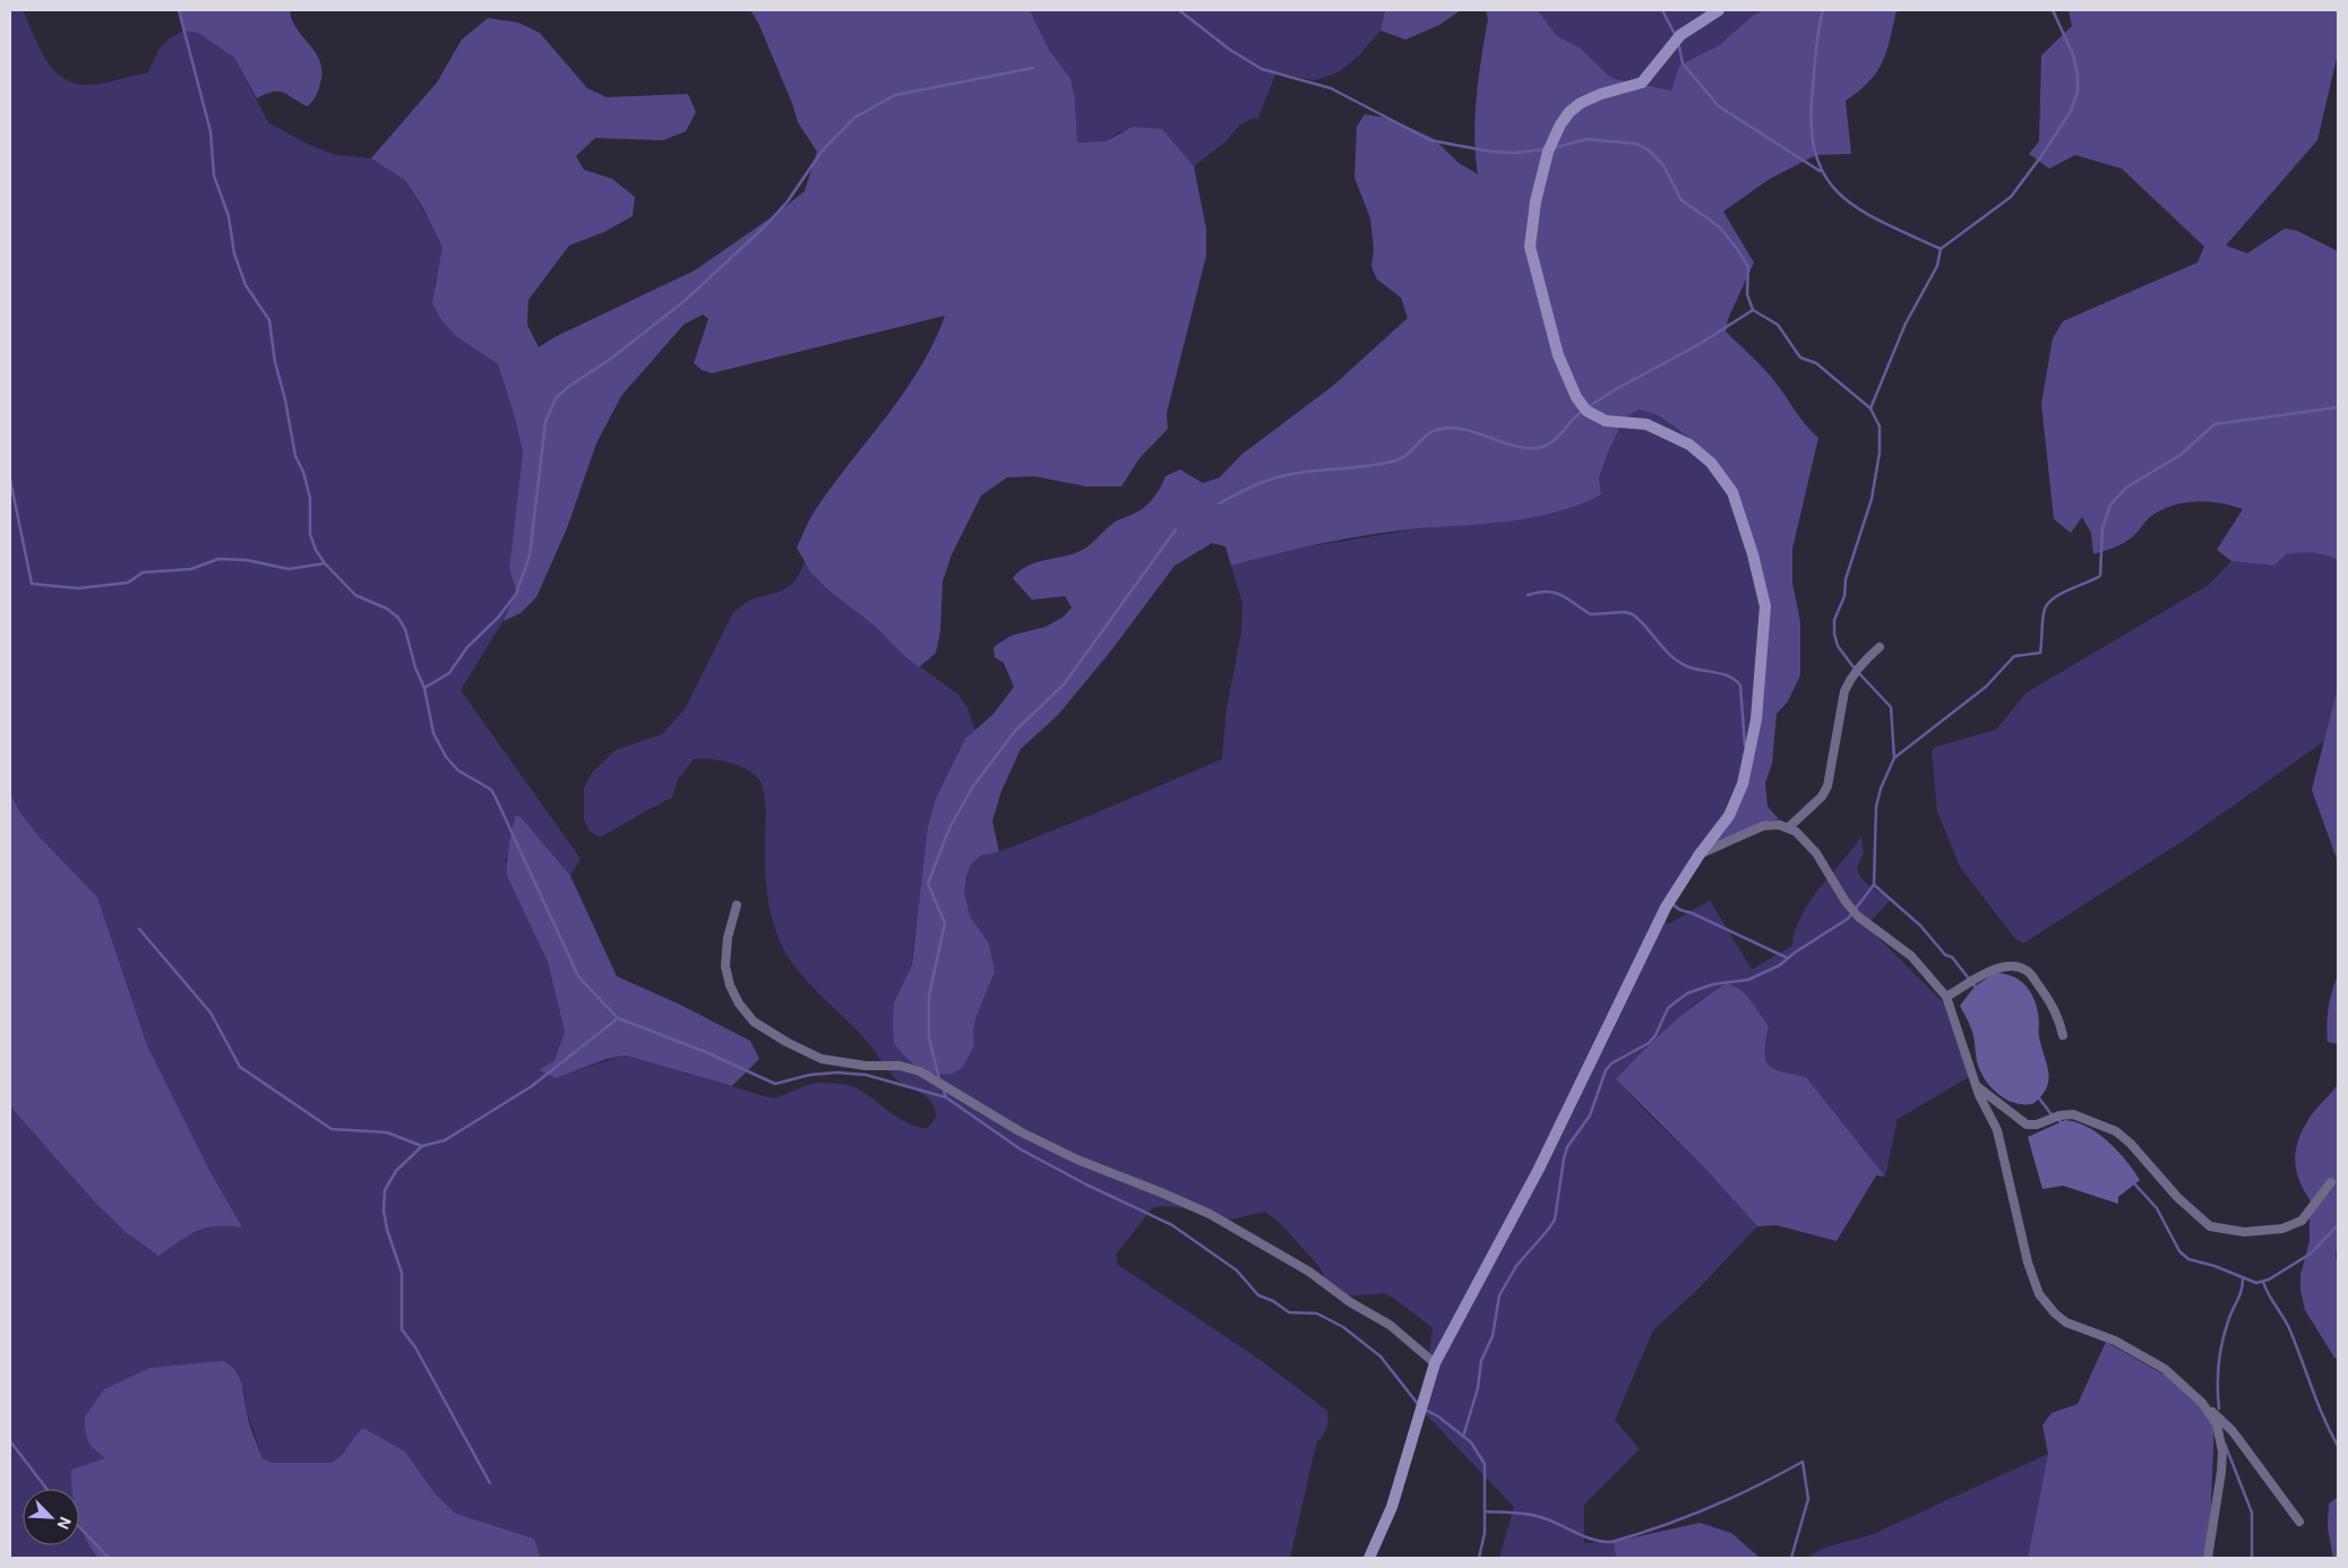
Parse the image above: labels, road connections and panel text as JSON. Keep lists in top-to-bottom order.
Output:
{
  "north": "bottom right"
}
